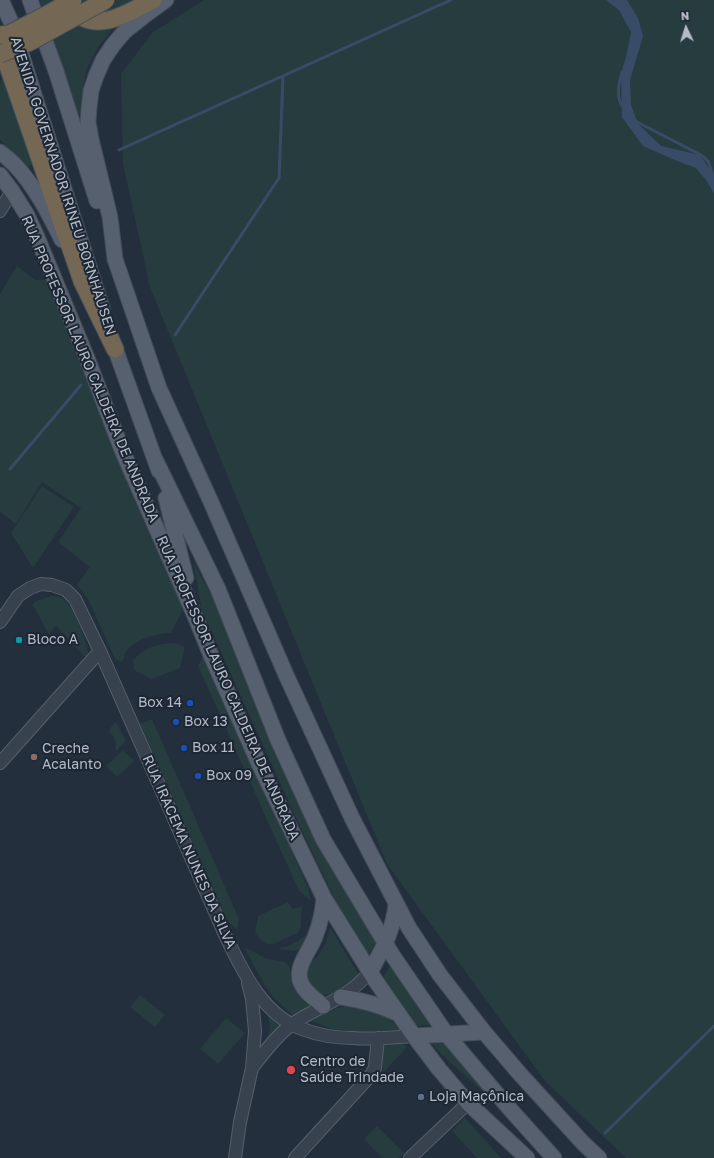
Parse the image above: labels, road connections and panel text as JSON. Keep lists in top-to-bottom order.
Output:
{
  "streets": {
    "main road": ["AVENIDA GOVERNADOR IRINEU BORNHAUSEN", "RUA PROFESSOR LAURO CALDEIRA DE ANDRADA"],
    "street": ["RUA IRACEMA NUNES DA SILVA"]
  },
  "crossings": [
    ["RUA PROFESSOR LAURO CALDEIRA DE ANDRADA", "RUA IRACEMA NUNES DA SILVA"]
  ],
  "places": [
    "Bloco A",
    "Box 14",
    "Box 13",
    "Box 11",
    "Creche Acalanto",
    "Box 09",
    "Centro de Saúde Trindade",
    "Loja Maçônica"
  ],
  "north": "top"
}
